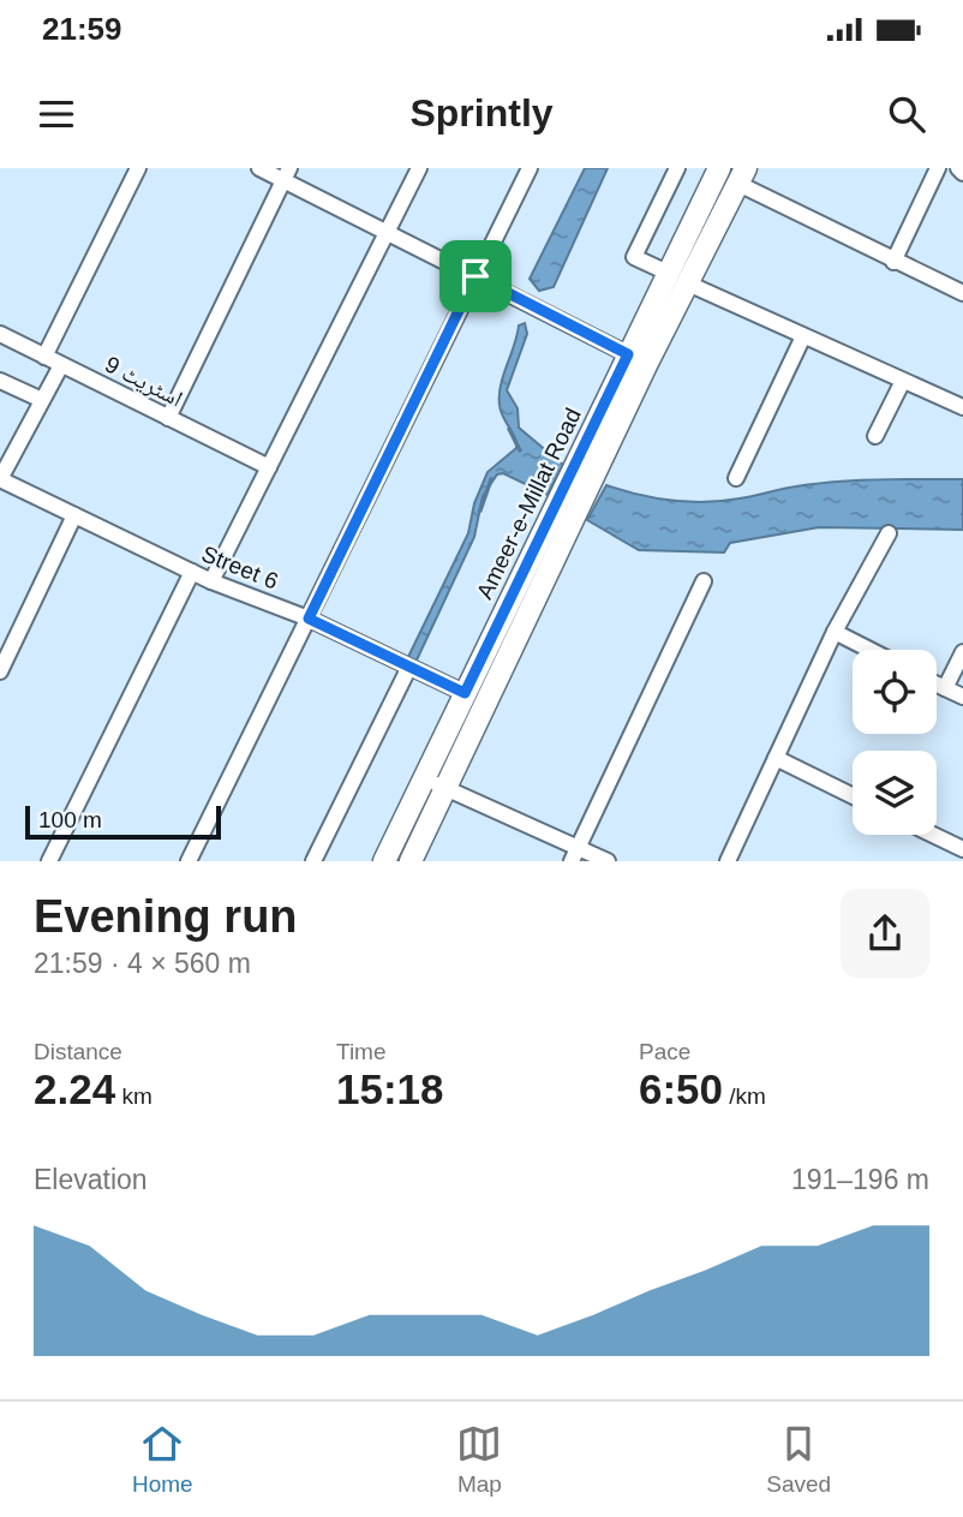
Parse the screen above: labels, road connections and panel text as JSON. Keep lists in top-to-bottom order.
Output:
{
  "streets": {
    "main road": ["Ameer-e-Millat Road"],
    "street": ["اسٹریٹ 9", "Street 6"]
  },
  "crossings": [
    ["Ameer-e-Millat Road", "Street 6"]
  ],
  "scale_bar": "100 m",
  "page": {
    "status": "21:59",
    "header": "Sprintly",
    "scale": "100 m",
    "heading": ["Evening run", "21:59 · 4 × 560 m"],
    "stats": [
      ["Distance", "2.24 km"],
      ["Time", "15:18"],
      ["Pace", "6:50 /km"]
    ],
    "chart": ["Elevation", "191–196 m"],
    "tabs": ["Home", "Map", "Saved"]
  }
}
